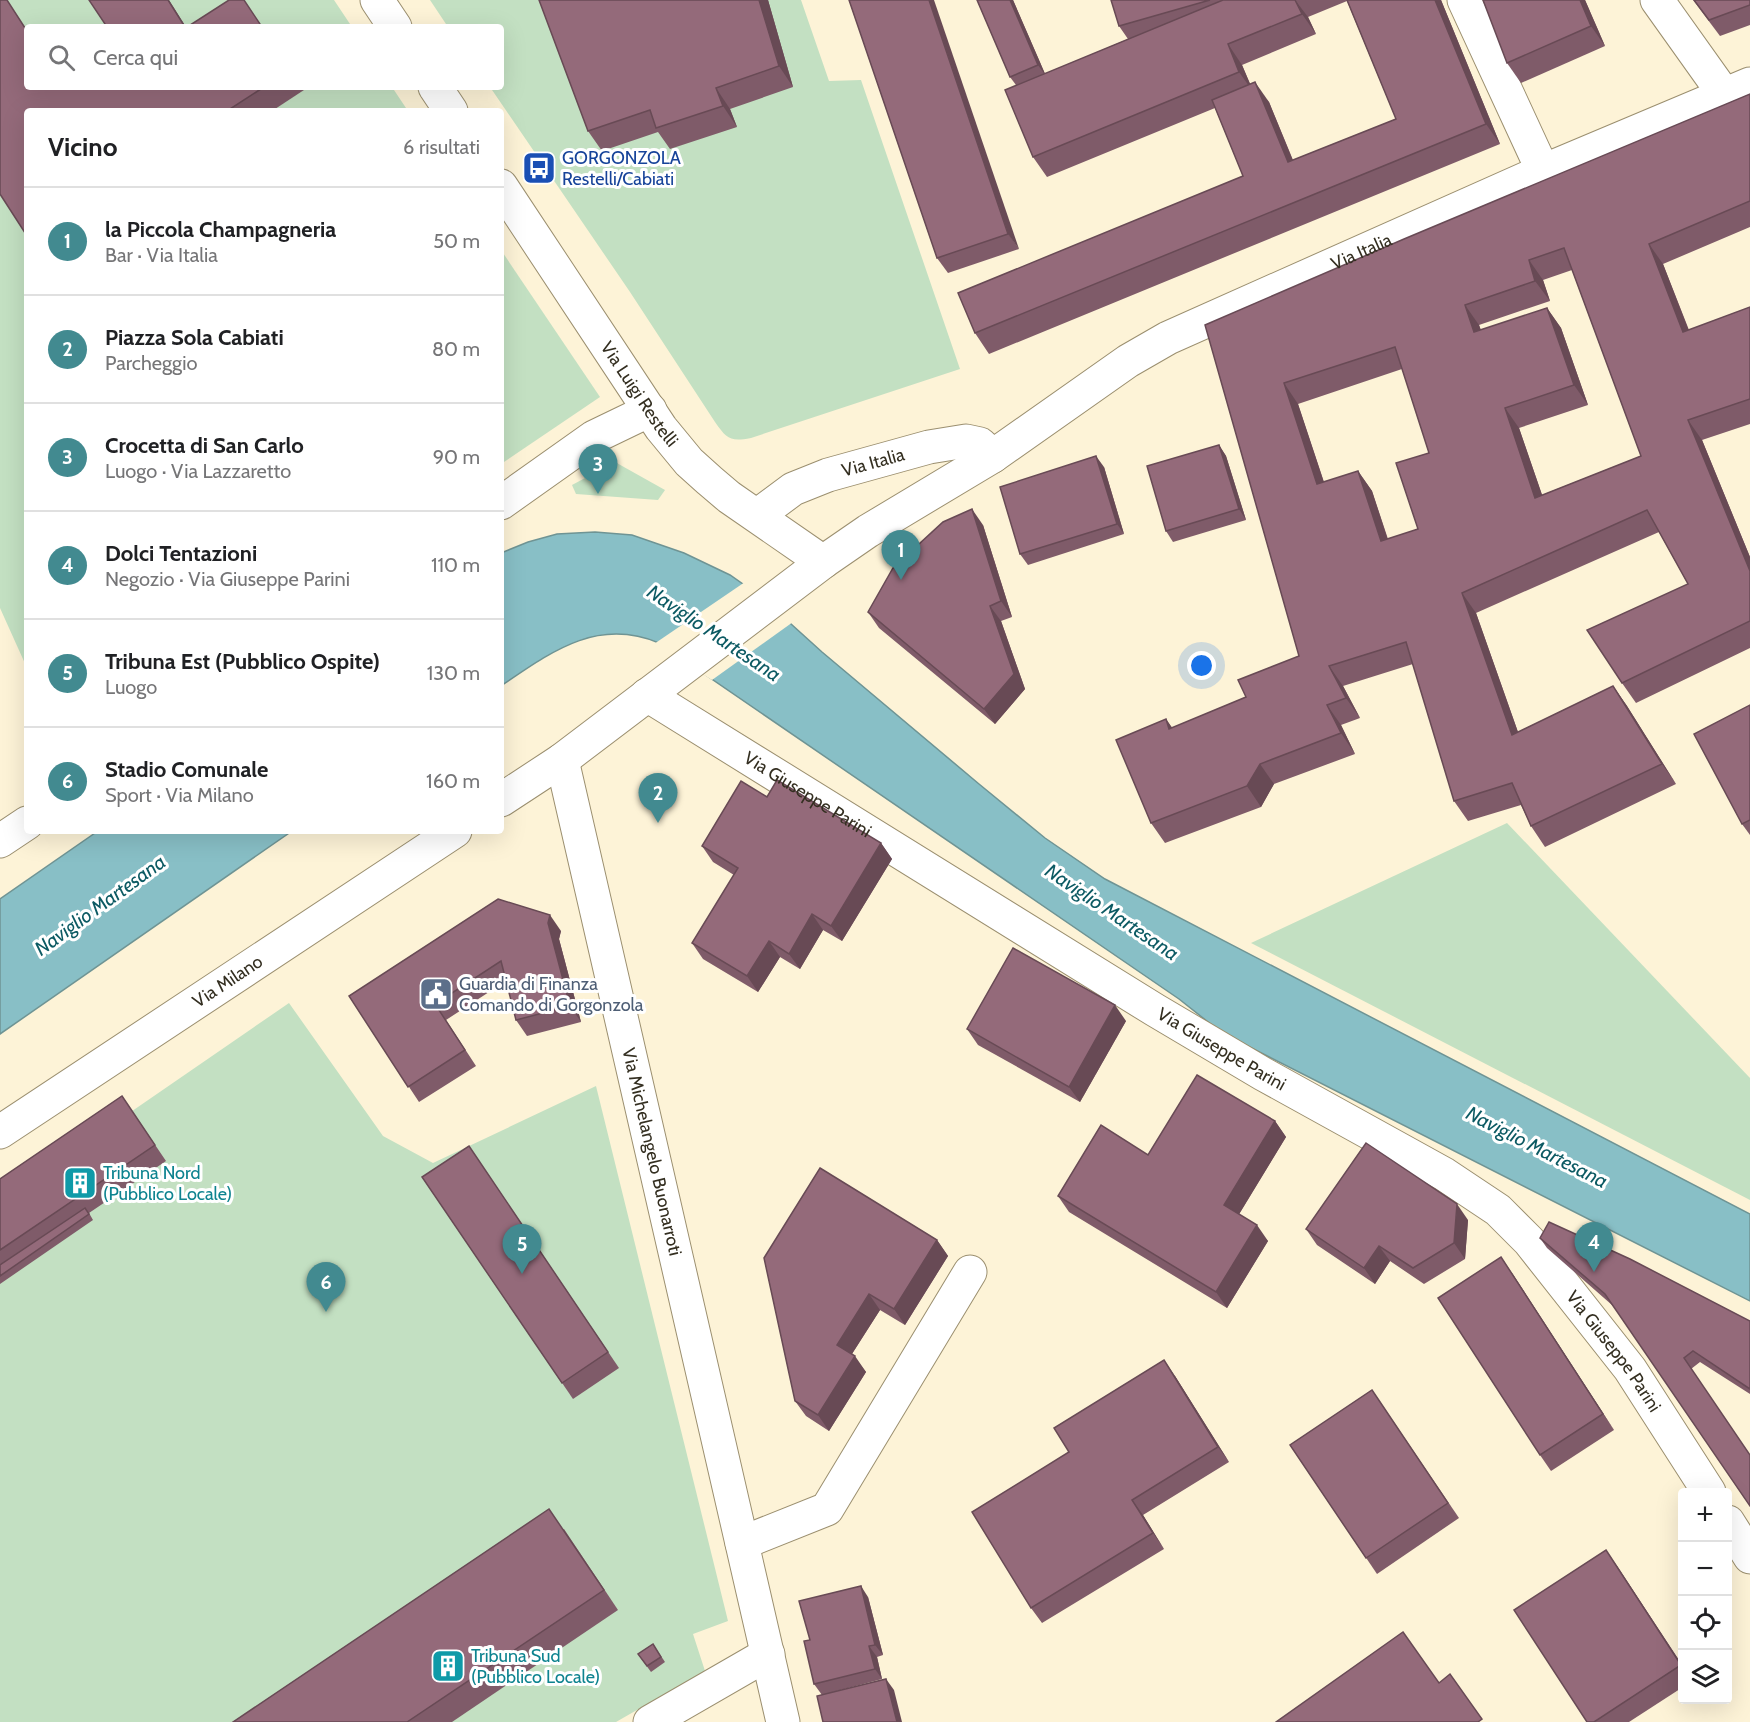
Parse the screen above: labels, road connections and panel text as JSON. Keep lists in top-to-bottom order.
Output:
{
  "streets": {
    "street": [
      "Via Italia",
      "Via Luigi Restelli",
      "Via Giuseppe Parini",
      "Via Milano",
      "Via Michelangelo Buonarroti"
    ]
  },
  "crossings": [
    ["Via Italia", "Via Luigi Restelli"],
    ["Via Italia", "Via Giuseppe Parini"]
  ],
  "water": ["Naviglio Martesana"],
  "places": {
    "bus stop": ["GORGONZOLA Restelli/Cabiati"],
    "public building": ["Guardia di Finanza Comando di Gorgonzola"],
    "building": ["Tribuna Nord (Pubblico Locale)", "Tribuna Sud (Pubblico Locale)"]
  },
  "page": {
    "search": "Cerca qui",
    "heading": ["Vicino", "6 risultati"],
    "list": [
      {
        "mark": "1",
        "name": "la Piccola Champagneria",
        "note": "Bar · Via Italia",
        "value": "50 m"
      },
      {
        "mark": "2",
        "name": "Piazza Sola Cabiati",
        "note": "Parcheggio",
        "value": "80 m"
      },
      {
        "mark": "3",
        "name": "Crocetta di San Carlo",
        "note": "Luogo · Via Lazzaretto",
        "value": "90 m"
      },
      {
        "mark": "4",
        "name": "Dolci Tentazioni",
        "note": "Negozio · Via Giuseppe Parini",
        "value": "110 m"
      },
      {
        "mark": "5",
        "name": "Tribuna Est (Pubblico Ospite)",
        "note": "Luogo",
        "value": "130 m"
      },
      {
        "mark": "6",
        "name": "Stadio Comunale",
        "note": "Sport · Via Milano",
        "value": "160 m"
      }
    ],
    "pins": [
      "3",
      "1",
      "2",
      "4",
      "5",
      "6"
    ],
    "map_buttons": ["+", "−"]
  }
}
